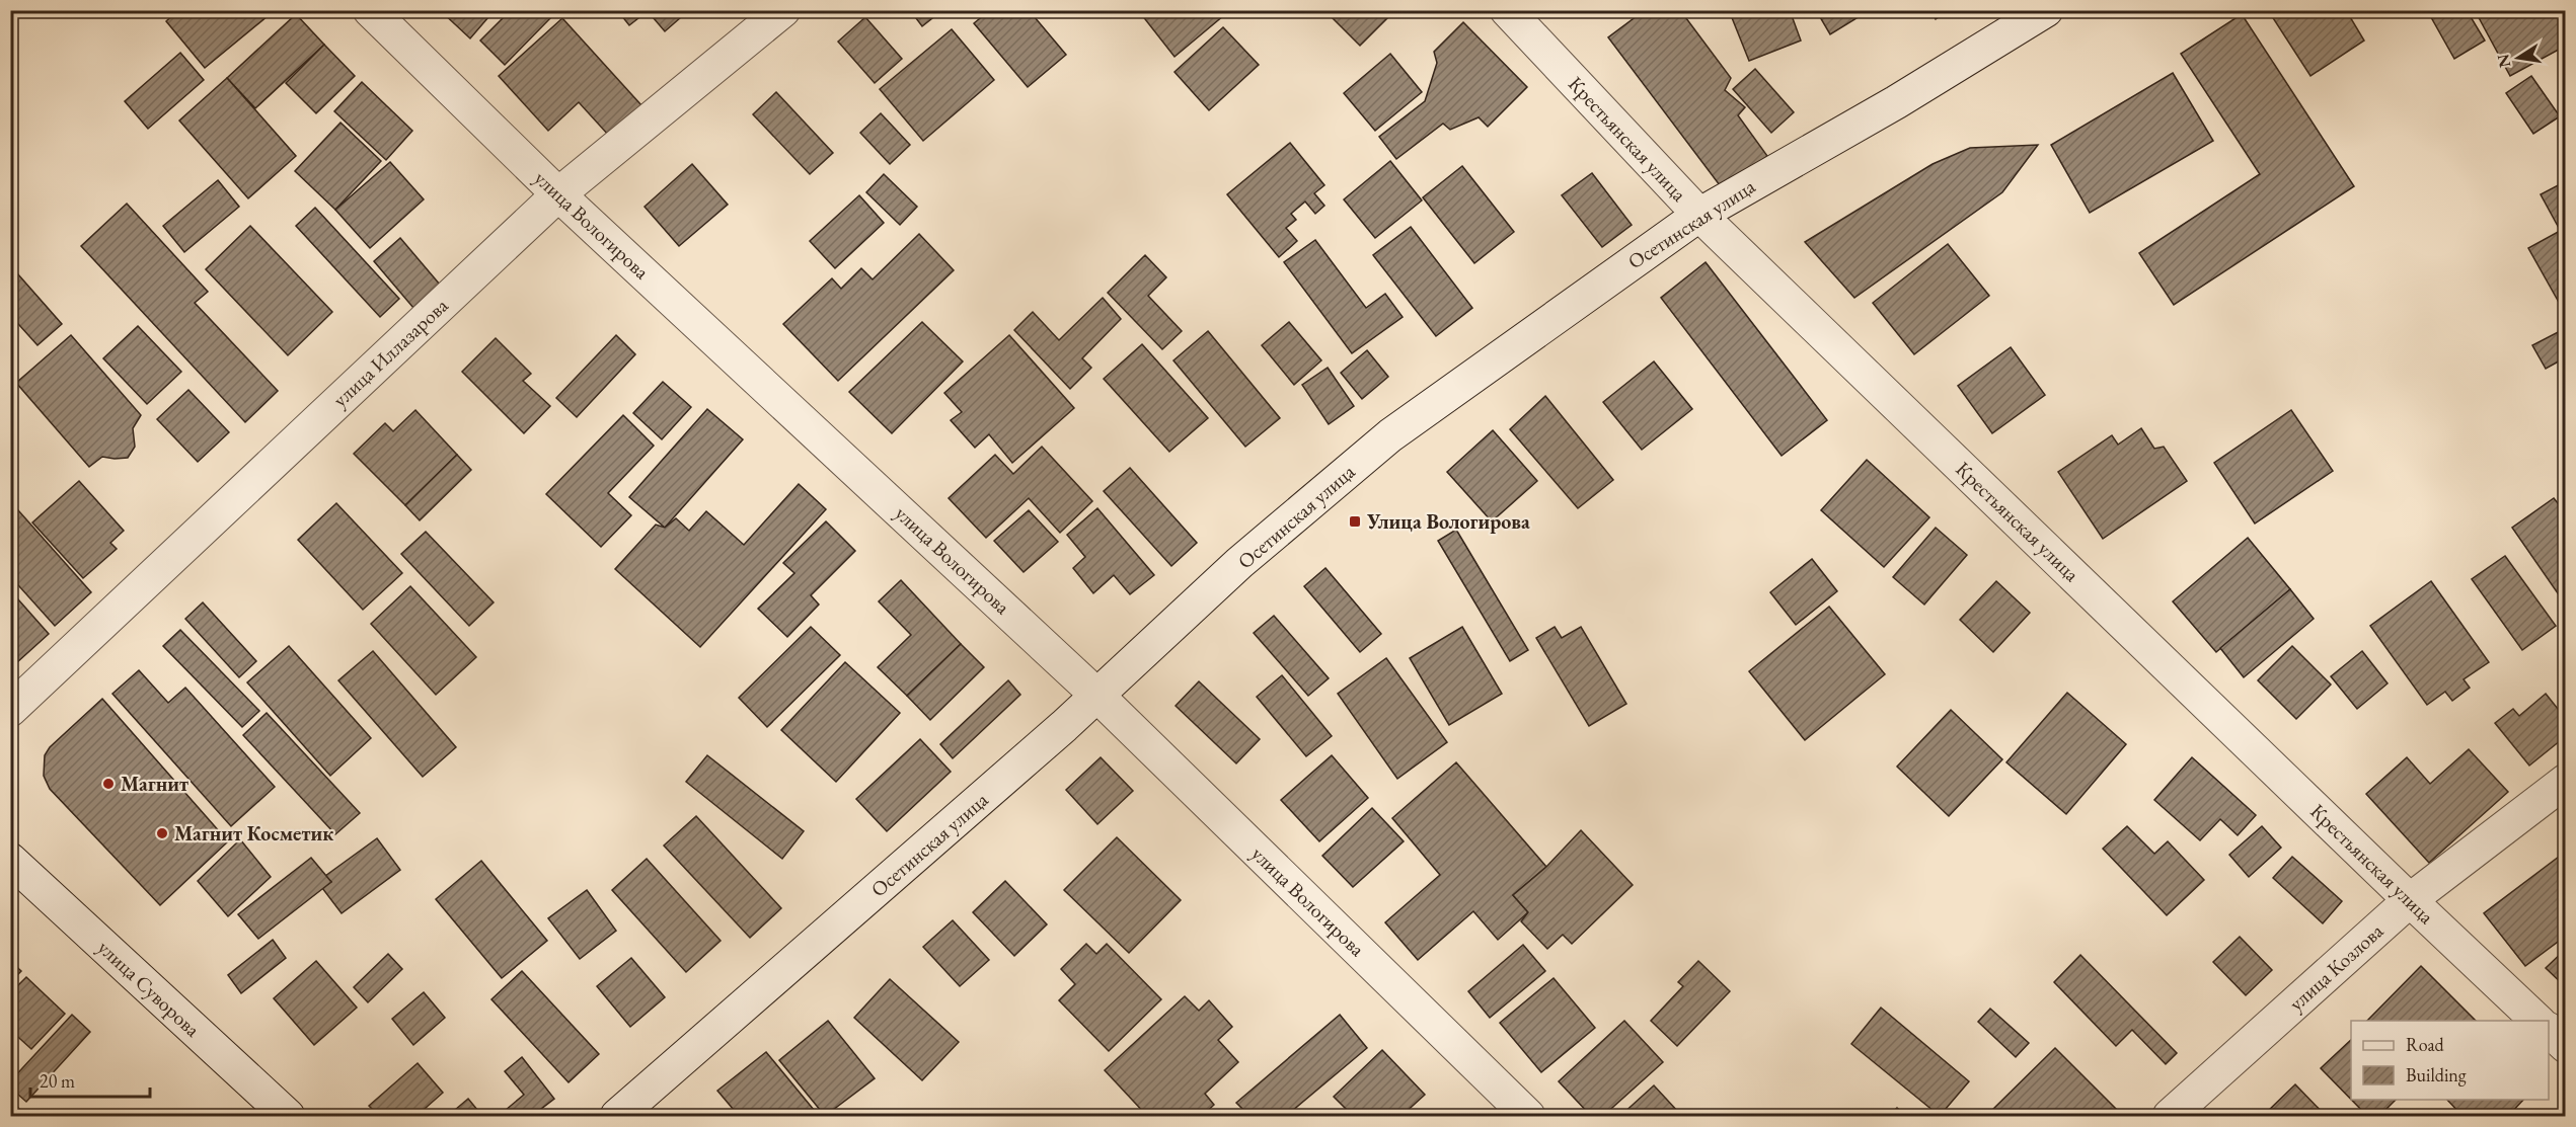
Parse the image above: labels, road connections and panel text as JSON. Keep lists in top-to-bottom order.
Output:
{
  "streets": {
    "street": [
      "Крестьянская улица",
      "Осетинская улица",
      "улица Вологирова",
      "улица Иллазарова",
      "улица Козлова",
      "улица Суворова"
    ]
  },
  "crossings": [
    ["Крестьянская улица", "Осетинская улица"],
    ["Крестьянская улица", "улица Козлова"],
    ["Осетинская улица", "улица Вологирова"],
    ["улица Вологирова", "улица Иллазарова"]
  ],
  "places": {
    "transit": ["Улица Вологирова"],
    "other": ["Магнит", "Магнит Косметик"]
  },
  "legend": ["Road", "Building"],
  "scale_bar": "20 m",
  "north": "left"
}
